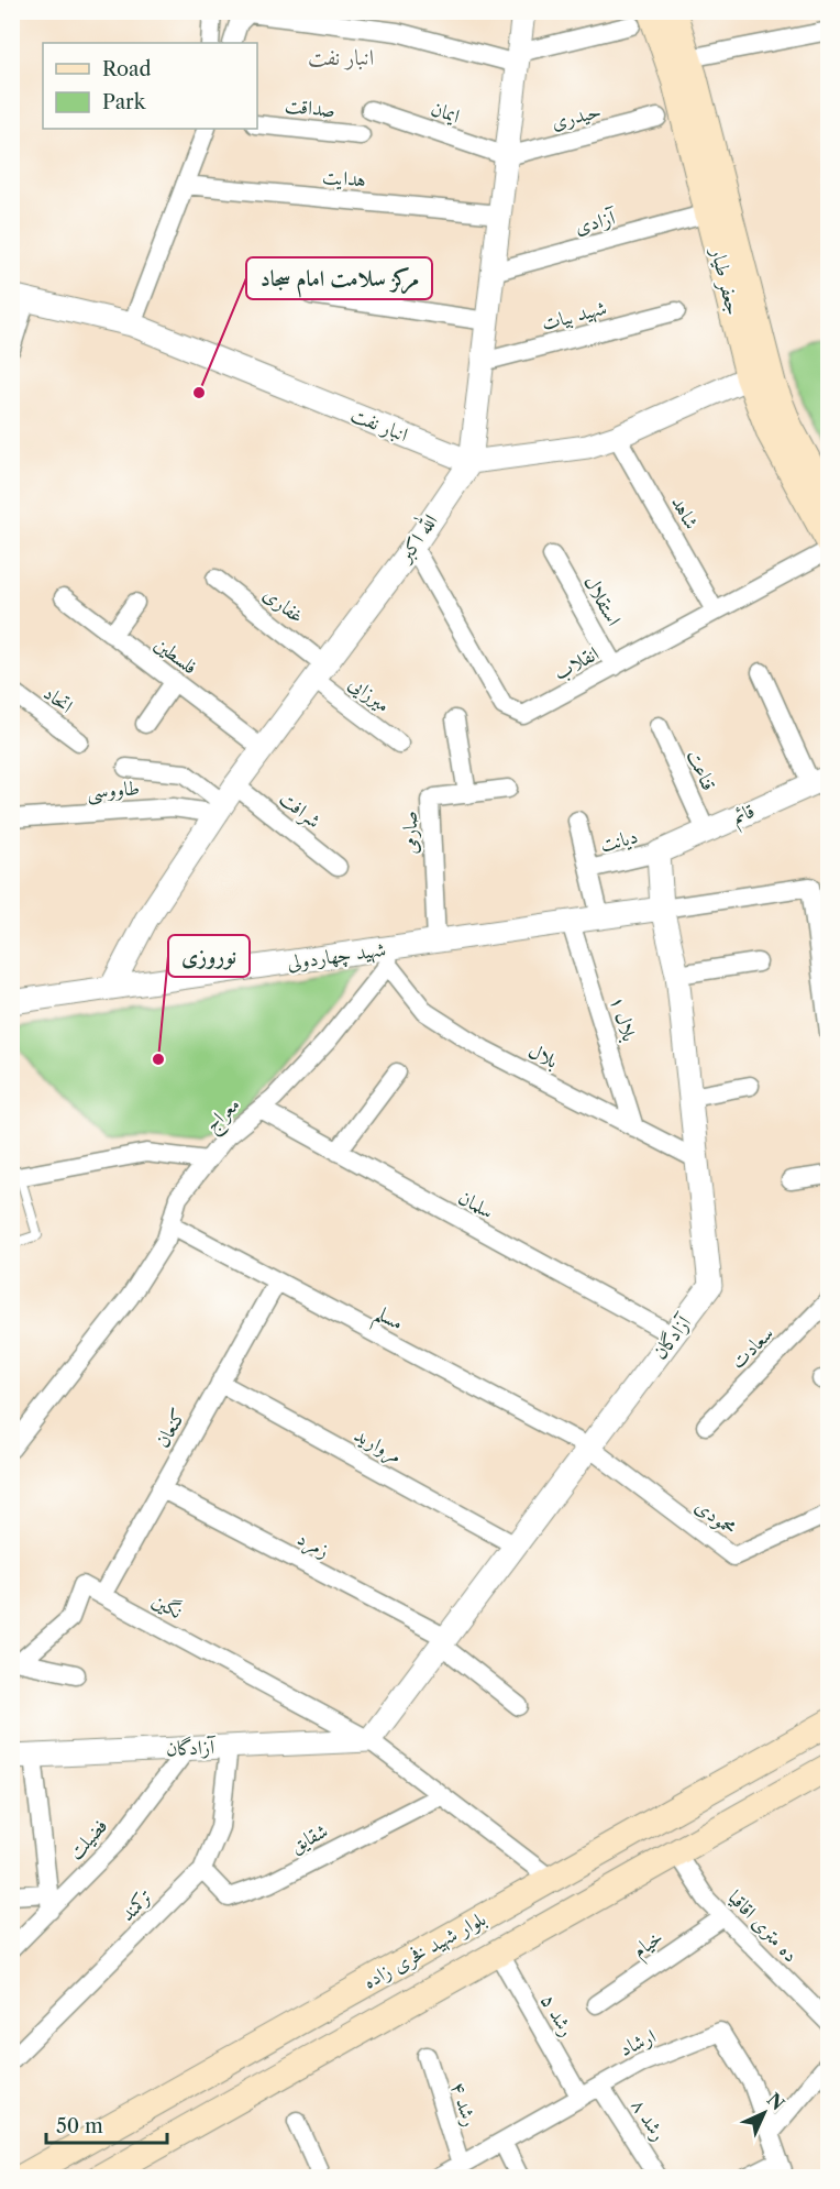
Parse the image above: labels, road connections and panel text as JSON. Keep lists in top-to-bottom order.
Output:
{
  "streets": {
    "main road": ["جعفر طیار", "بلوار شهید فخری زاده"],
    "street": [
      "صداقت",
      "ایمان",
      "حیدری",
      "هدایت",
      "آزادی",
      "شهید بیات",
      "انبار نفت",
      "شاهد",
      "الله اکبر",
      "استقلال",
      "غفاری",
      "فلسطین",
      "انقلاب",
      "میرزایی",
      "اتحاد",
      "قناعت",
      "طاووسی",
      "شرافت",
      "قائم",
      "صارمی",
      "دیانت",
      "شهید چهاردولی",
      "بلال ۱",
      "بلال",
      "معراج",
      "سلمان",
      "مسلم",
      "آزادگان",
      "سعادت",
      "کنعان",
      "مروارید",
      "محمودی",
      "زمرد",
      "نگین",
      "شقایق",
      "فضیلت",
      "ترکمند",
      "ده متری اقاقیا",
      "خیام",
      "رشد ۵",
      "ارشاد",
      "رشد ۴",
      "رشد ۸"
    ]
  },
  "crossings": [
    ["ایمان", "حیدری"],
    ["ایمان", "الله اکبر"],
    ["حیدری", "الله اکبر"],
    ["هدایت", "الله اکبر"],
    ["آزادی", "جعفر طیار"],
    ["آزادی", "الله اکبر"],
    ["جعفر طیار", "انبار نفت"],
    ["شهید بیات", "الله اکبر"],
    ["انبار نفت", "شاهد"],
    ["انبار نفت", "الله اکبر"],
    ["شاهد", "انقلاب"],
    ["الله اکبر", "غفاری"],
    ["الله اکبر", "فلسطین"],
    ["الله اکبر", "انقلاب"],
    ["الله اکبر", "میرزایی"],
    ["الله اکبر", "طاووسی"],
    ["الله اکبر", "شرافت"],
    ["الله اکبر", "شهید چهاردولی"],
    ["استقلال", "انقلاب"],
    ["غفاری", "میرزایی"],
    ["قناعت", "قائم"],
    ["طاووسی", "شرافت"],
    ["قائم", "دیانت"],
    ["قائم", "آزادگان"],
    ["صارمی", "شهید چهاردولی"],
    ["دیانت", "شهید چهاردولی"],
    ["دیانت", "آزادگان"],
    ["شهید چهاردولی", "بلال ۱"],
    ["شهید چهاردولی", "بلال"],
    ["شهید چهاردولی", "معراج"],
    ["شهید چهاردولی", "آزادگان"],
    ["بلال ۱", "بلال"],
    ["بلال", "معراج"],
    ["بلال", "آزادگان"],
    ["معراج", "سلمان"],
    ["سلمان", "آزادگان"],
    ["مسلم", "آزادگان"],
    ["مسلم", "کنعان"],
    ["مسلم", "محمودی"],
    ["آزادگان", "مروارید"],
    ["آزادگان", "محمودی"],
    ["آزادگان", "زمرد"],
    ["آزادگان", "نگین"],
    ["آزادگان", "فضیلت"],
    ["آزادگان", "ترکمند"],
    ["کنعان", "مروارید"],
    ["کنعان", "زمرد"],
    ["کنعان", "نگین"],
    ["شقایق", "ترکمند"],
    ["ده متری اقاقیا", "خیام"],
    ["ده متری اقاقیا", "بلوار شهید فخری زاده"],
    ["بلوار شهید فخری زاده", "رشد ۵"],
    ["رشد ۵", "ارشاد"],
    ["ارشاد", "رشد ۴"],
    ["ارشاد", "رشد ۸"]
  ],
  "districts": ["انبار نفت"],
  "places": ["مرکز سلامت امام سجاد", "نوروزی"],
  "legend": ["Road", "Park"],
  "scale_bar": "50 m",
  "north": "top right"
}
